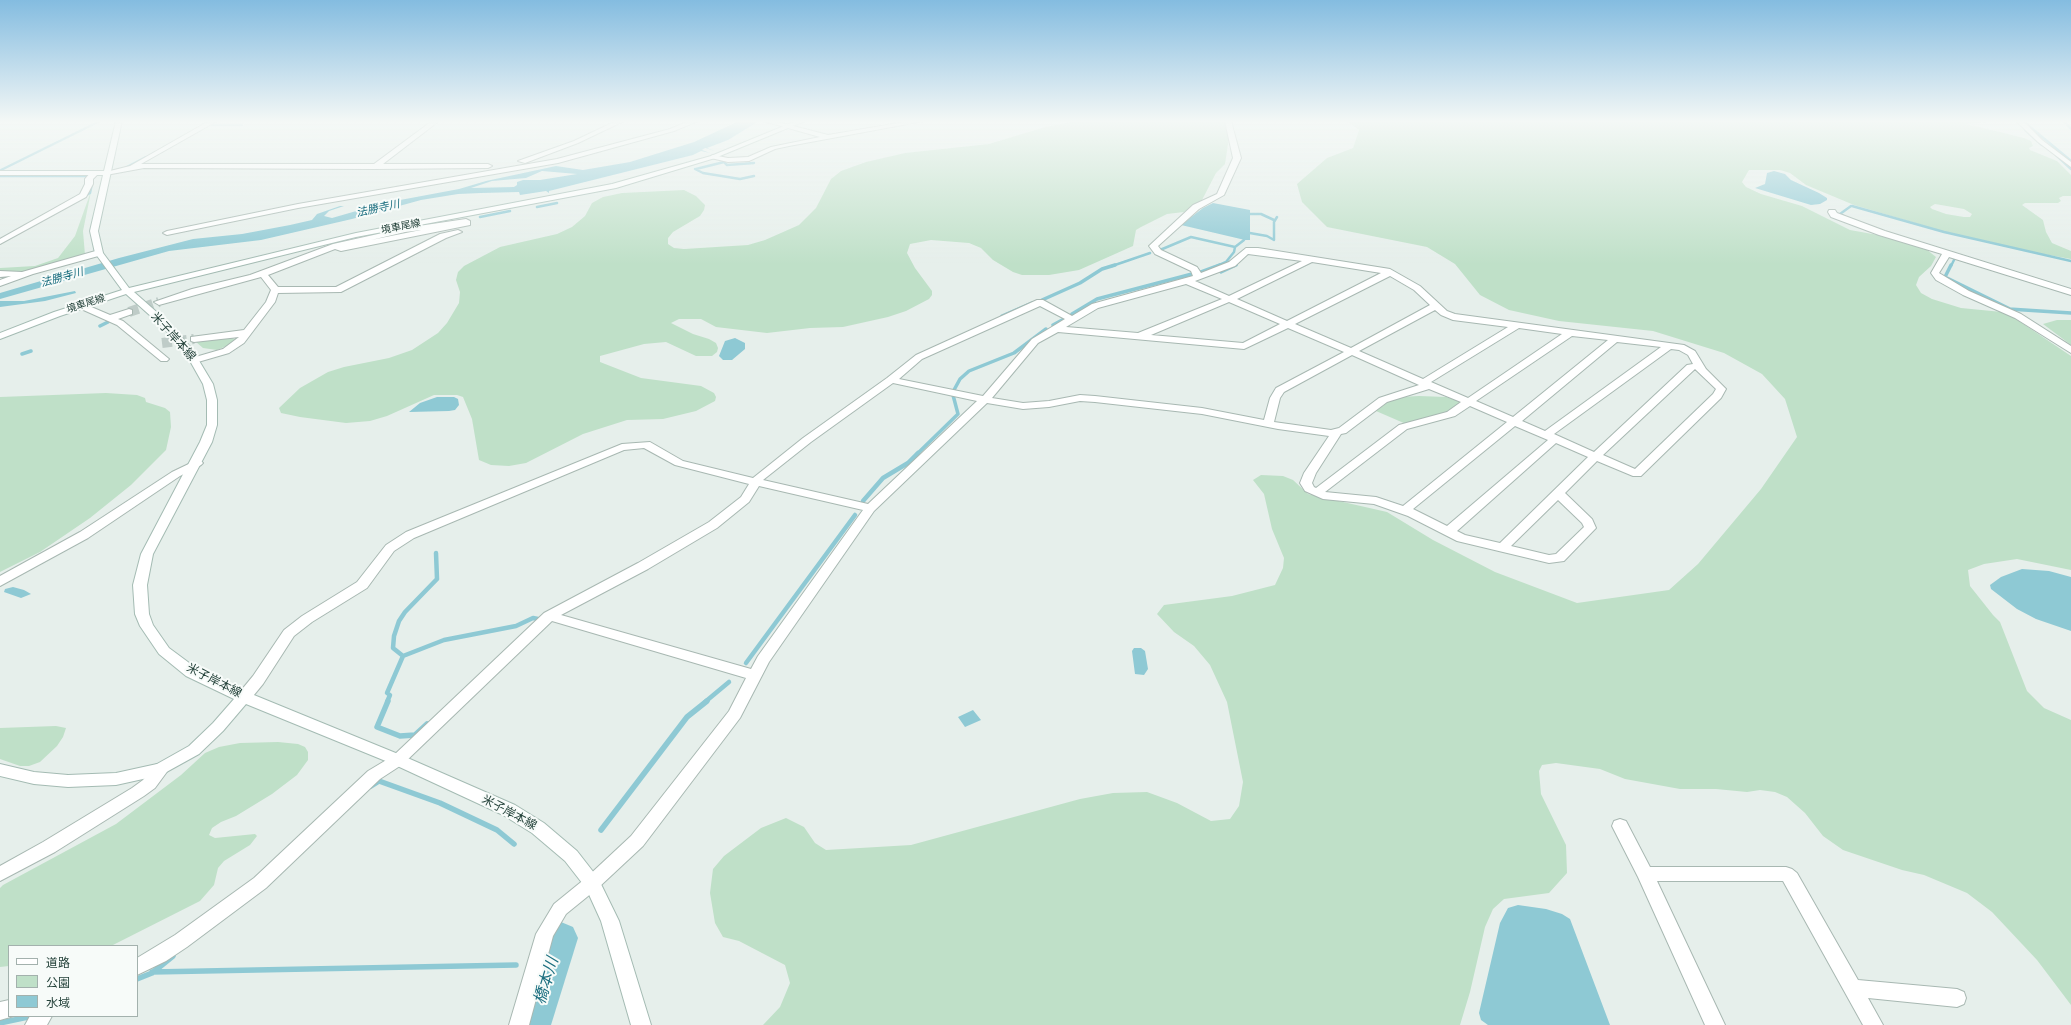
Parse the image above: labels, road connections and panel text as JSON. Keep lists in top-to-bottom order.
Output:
{
  "streets": {
    "street": ["境車尾線", "米子岸本線"]
  },
  "crossings": [
    ["境車尾線", "米子岸本線"]
  ],
  "water": ["法勝寺川", "橋本川"],
  "legend": ["道路", "公園", "水域"]
}
